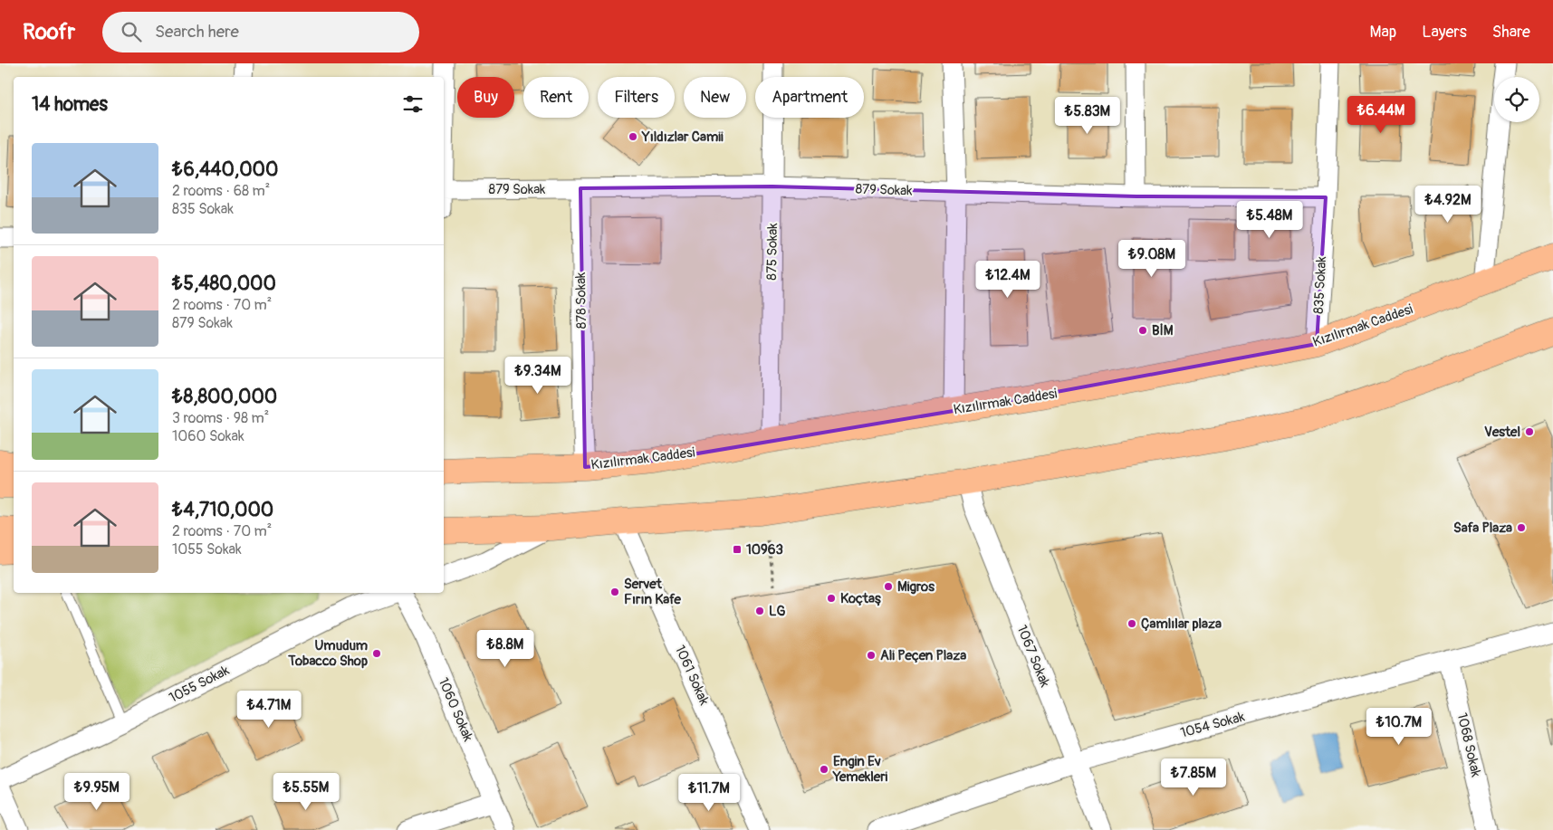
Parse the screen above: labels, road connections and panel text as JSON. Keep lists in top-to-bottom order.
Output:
{
  "streets": {
    "main road": ["Kızılırmak Caddesi"],
    "street": [
      "879 Sokak",
      "875 Sokak",
      "835 Sokak",
      "878 Sokak",
      "1067 Sokak",
      "1061 Sokak",
      "1055 Sokak",
      "1060 Sokak",
      "1054 Sokak",
      "1068 Sokak"
    ]
  },
  "crossings": [
    ["879 Sokak", "875 Sokak"],
    ["879 Sokak", "835 Sokak"],
    ["879 Sokak", "878 Sokak"],
    ["875 Sokak", "Kızılırmak Caddesi"],
    ["835 Sokak", "Kızılırmak Caddesi"],
    ["878 Sokak", "Kızılırmak Caddesi"],
    ["1067 Sokak", "1054 Sokak"],
    ["1054 Sokak", "1068 Sokak"]
  ],
  "places": {
    "other": [
      "Yıldızlar Camii",
      "BİM",
      "Vestel",
      "Safa Plaza",
      "Migros",
      "Servet Fırın Kafe",
      "Koçtaş",
      "LG",
      "Çamlılar plaza",
      "Umudum Tobacco Shop",
      "Ali Peçen Plaza",
      "Engin Ev Yemekleri"
    ],
    "transit": ["10963"]
  },
  "page": {
    "header": "Roofr",
    "search": "Search here",
    "nav": ["Map", "Layers", "Share"],
    "chip": [
      "Buy",
      "Rent",
      "Filters",
      "New",
      "Apartment"
    ],
    "heading": "14 homes",
    "price": [
      "₺6.44M",
      "₺5.83M",
      "₺4.92M",
      "₺5.48M",
      "₺9.08M",
      "₺12.4M",
      "₺9.34M",
      "₺8.8M",
      "₺4.71M",
      "₺10.7M",
      "₺7.85M",
      "₺9.95M",
      "₺5.55M",
      "₺11.7M"
    ],
    "list": [
      {
        "name": "₺6,440,000",
        "note": "2 rooms · 68 m² · 835 Sokak"
      },
      {
        "name": "₺5,480,000",
        "note": "2 rooms · 70 m² · 879 Sokak"
      },
      {
        "name": "₺8,800,000",
        "note": "3 rooms · 98 m² · 1060 Sokak"
      },
      {
        "name": "₺4,710,000",
        "note": "2 rooms · 70 m² · 1055 Sokak"
      }
    ]
  }
}
